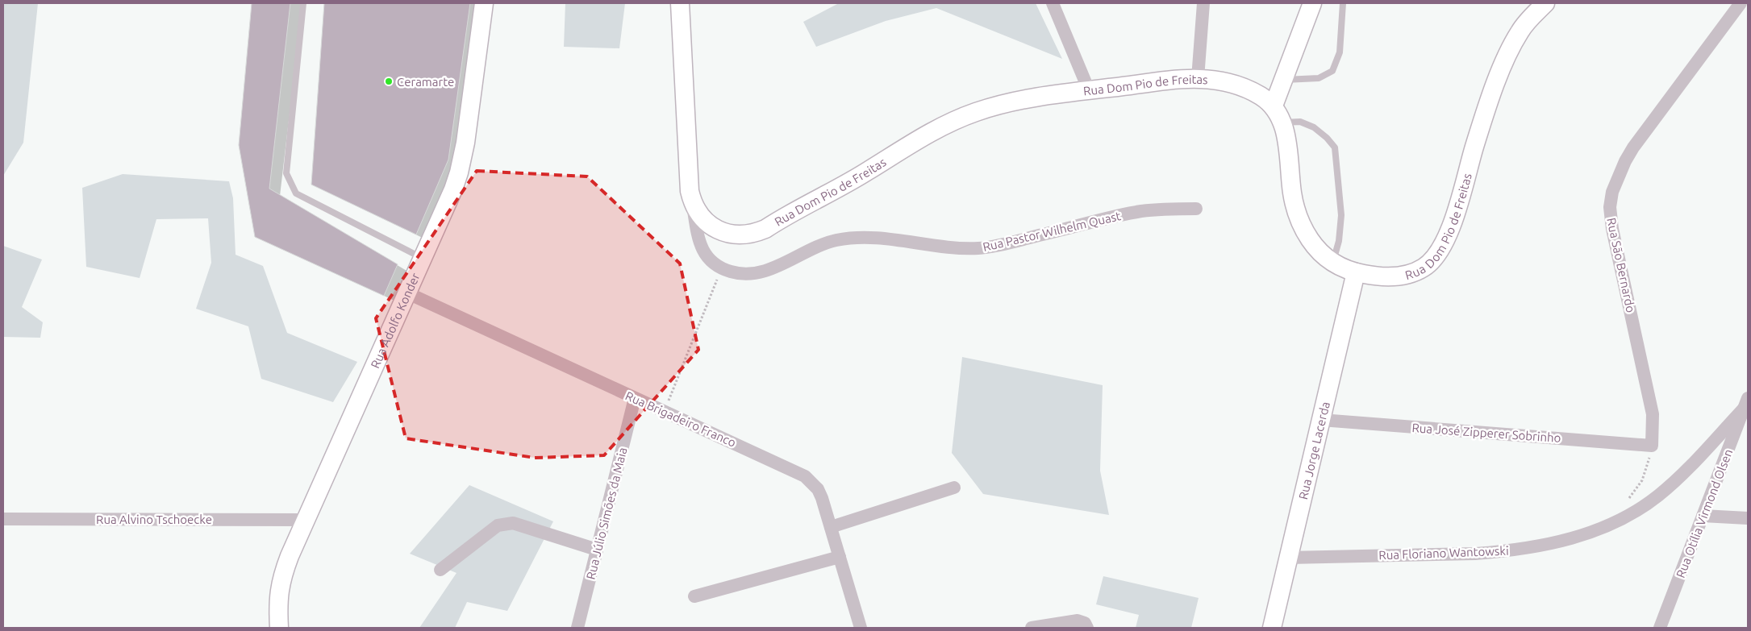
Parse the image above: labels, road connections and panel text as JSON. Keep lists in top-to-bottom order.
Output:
{
  "streets": {
    "main road": ["Rua Dom Pio de Freitas", "Rua Adolfo Konder", "Rua Jorge Lacerda"],
    "street": [
      "Rua Pastor Wilhelm Quast",
      "Rua São Bernardo",
      "Rua Brigadeiro Franco",
      "Rua José Zipperer Sobrinho",
      "Rua Júlio Simões da Maia",
      "Rua Otília Virmond Olsen",
      "Rua Alvino Tschoecke",
      "Rua Floriano Wantowski"
    ]
  },
  "crossings": [
    ["Rua Dom Pio de Freitas", "Rua Pastor Wilhelm Quast"],
    ["Rua Dom Pio de Freitas", "Rua Jorge Lacerda"],
    ["Rua São Bernardo", "Rua José Zipperer Sobrinho"],
    ["Rua Adolfo Konder", "Rua Brigadeiro Franco"],
    ["Rua Adolfo Konder", "Rua Alvino Tschoecke"],
    ["Rua Brigadeiro Franco", "Rua Júlio Simões da Maia"],
    ["Rua José Zipperer Sobrinho", "Rua Jorge Lacerda"],
    ["Rua Jorge Lacerda", "Rua Floriano Wantowski"],
    ["Rua Otília Virmond Olsen", "Rua Floriano Wantowski"]
  ],
  "places": ["Ceramarte"]
}
